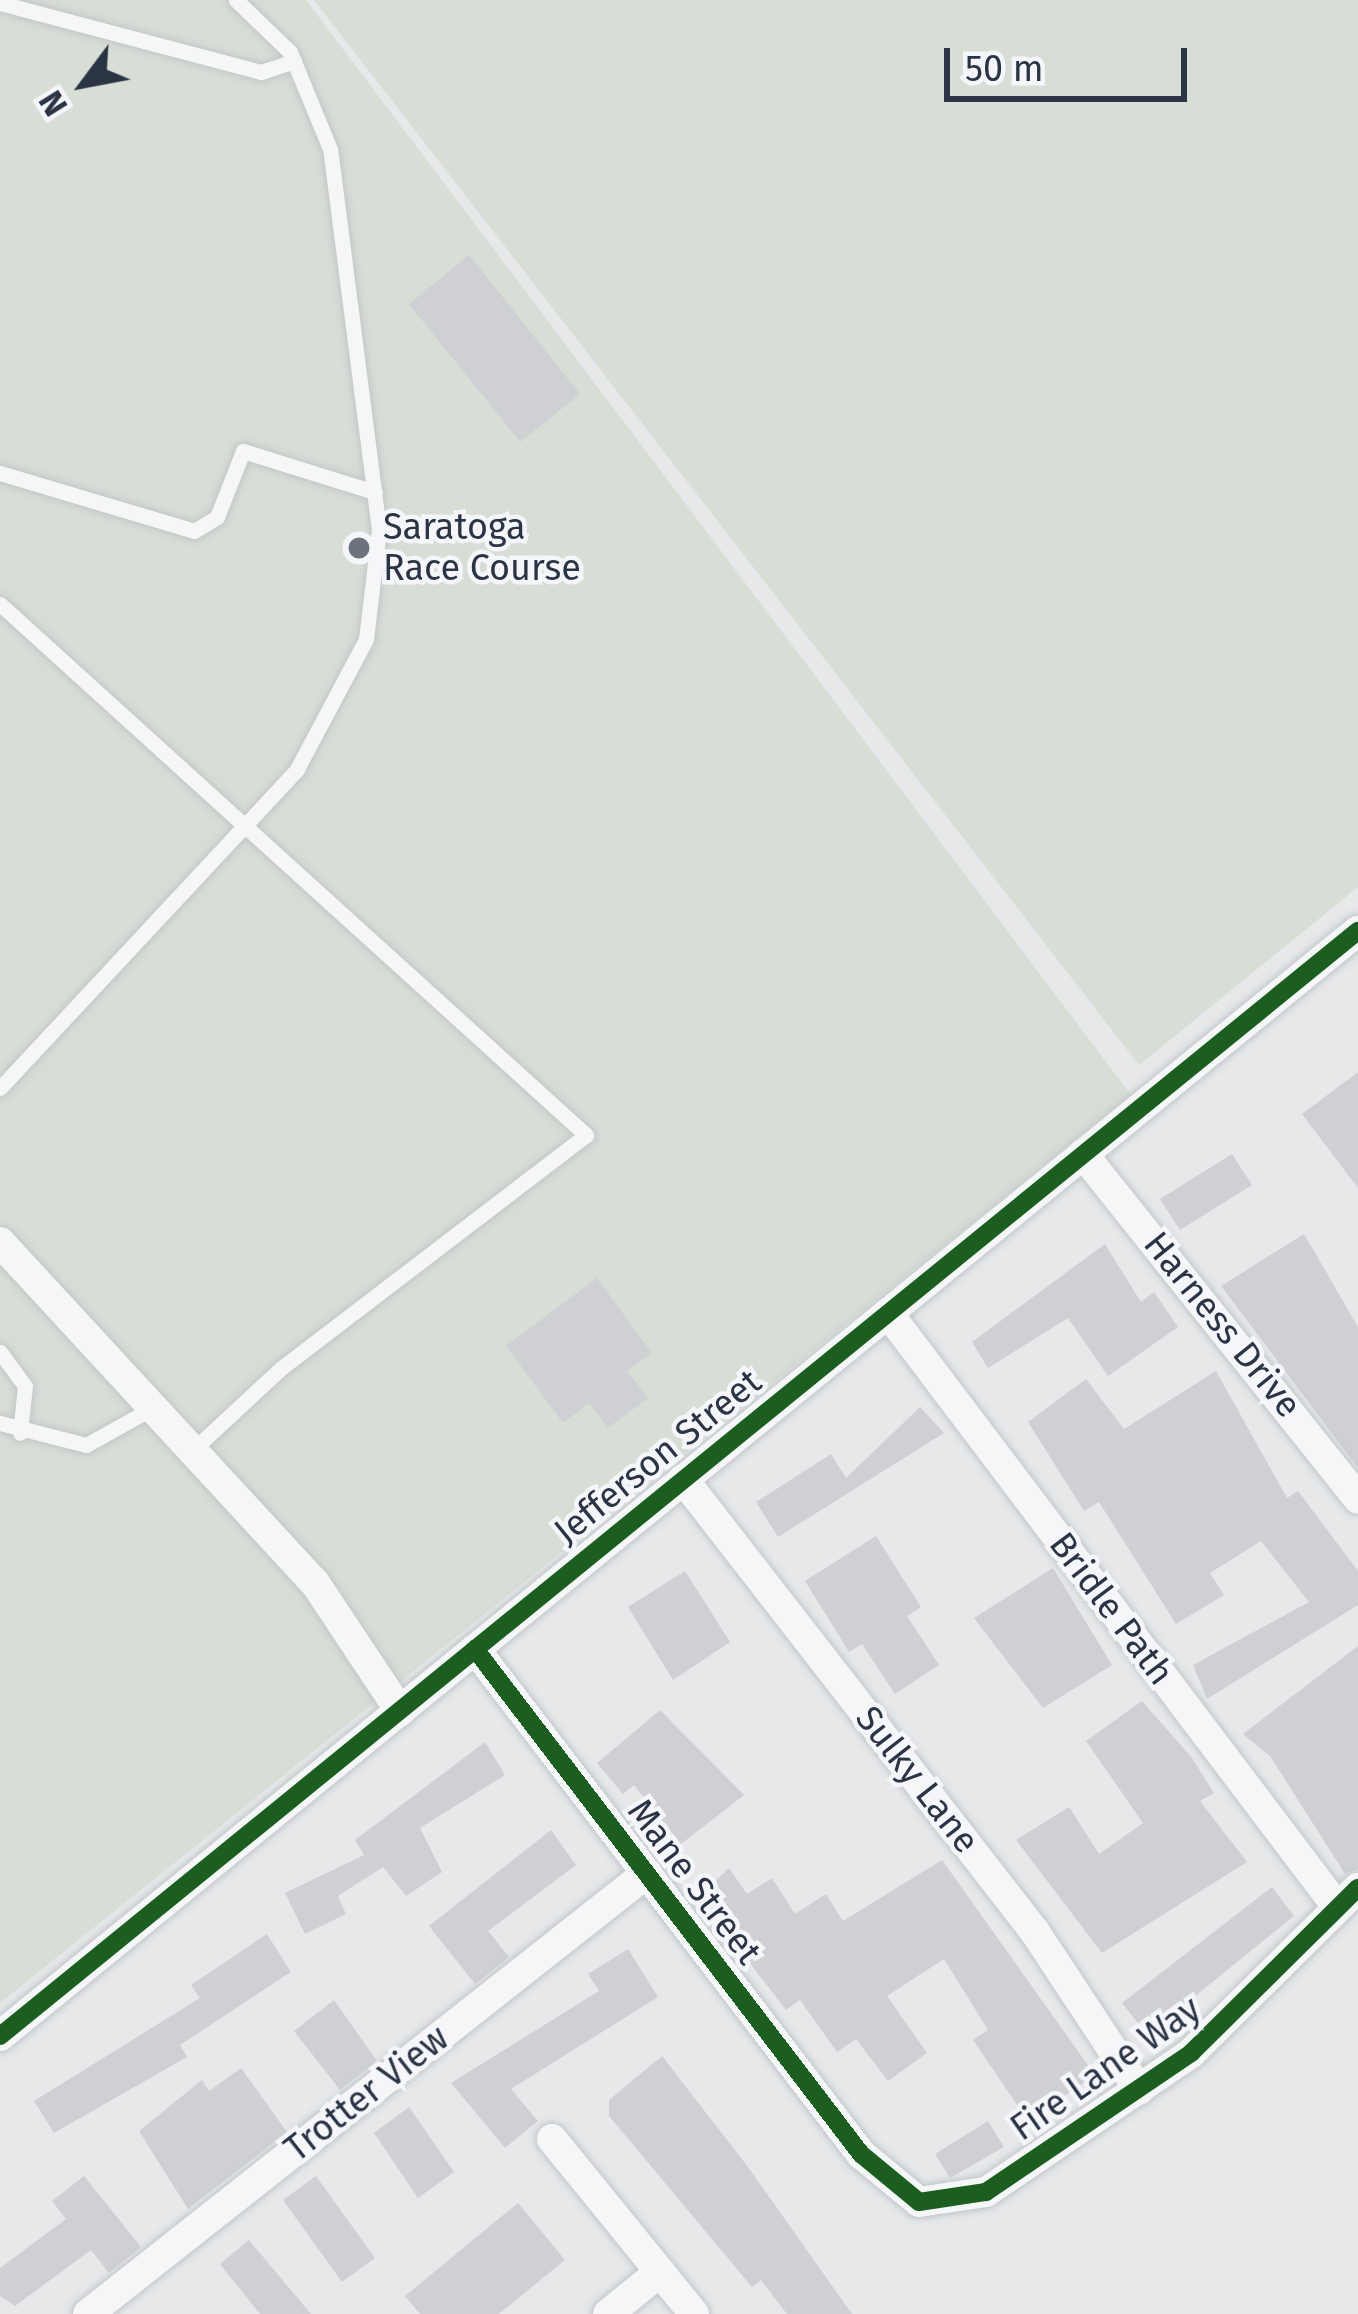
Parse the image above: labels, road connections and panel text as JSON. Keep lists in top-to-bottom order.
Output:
{
  "streets": {
    "street": [
      "Harness Drive",
      "Jefferson Street",
      "Bridle Path",
      "Sulky Lane",
      "Mane Street",
      "Fire Lane Way",
      "Trotter View"
    ]
  },
  "crossings": [
    ["Harness Drive", "Jefferson Street"],
    ["Jefferson Street", "Bridle Path"],
    ["Jefferson Street", "Sulky Lane"],
    ["Jefferson Street", "Mane Street"],
    ["Bridle Path", "Fire Lane Way"],
    ["Sulky Lane", "Fire Lane Way"],
    ["Mane Street", "Fire Lane Way"],
    ["Mane Street", "Trotter View"]
  ],
  "places": ["Saratoga Race Course"],
  "scale_bar": "50 m",
  "north": "bottom left"
}
